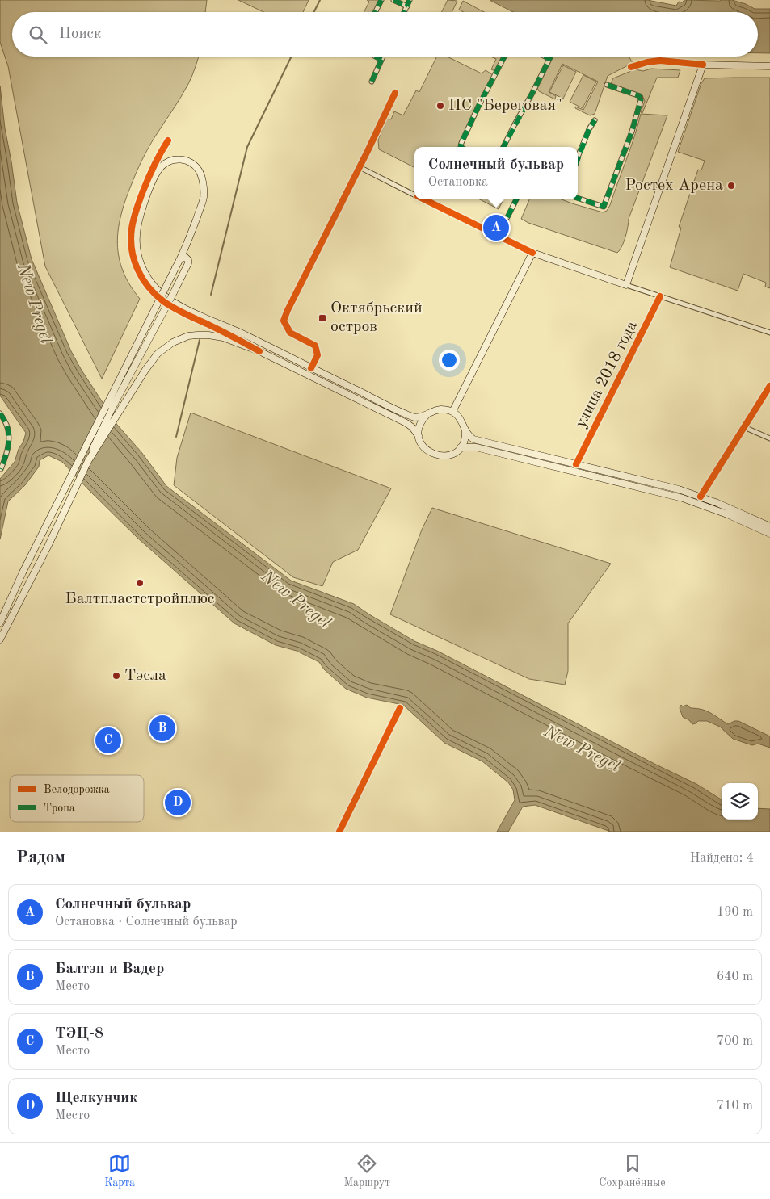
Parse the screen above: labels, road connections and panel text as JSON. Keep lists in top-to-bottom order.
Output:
{
  "streets": {
    "street": ["улица 2018 года"]
  },
  "water": ["New Pregel"],
  "places": {
    "other": [
      "ПС \"Береговая\"",
      "Ростех Арена",
      "Балтпластстройплюс",
      "Тэсла"
    ],
    "transit": ["Октябрьский остров"]
  },
  "legend": ["Велодорожка", "Тропа"],
  "page": {
    "search": "Поиск",
    "popup": ["Солнечный бульвар", "Остановка"],
    "pins": [
      "A",
      "B",
      "C",
      "D"
    ],
    "heading": ["Рядом", "Найдено: 4"],
    "list": [
      {
        "mark": "A",
        "name": "Солнечный бульвар",
        "note": "Остановка · Солнечный бульвар",
        "value": "190 m"
      },
      {
        "mark": "B",
        "name": "Балтэп и Вадер",
        "note": "Место",
        "value": "640 m"
      },
      {
        "mark": "C",
        "name": "ТЭЦ-8",
        "note": "Место",
        "value": "700 m"
      },
      {
        "mark": "D",
        "name": "Щелкунчик",
        "note": "Место",
        "value": "710 m"
      }
    ],
    "nav": ["Карта", "Маршрут", "Сохранённые"]
  }
}
